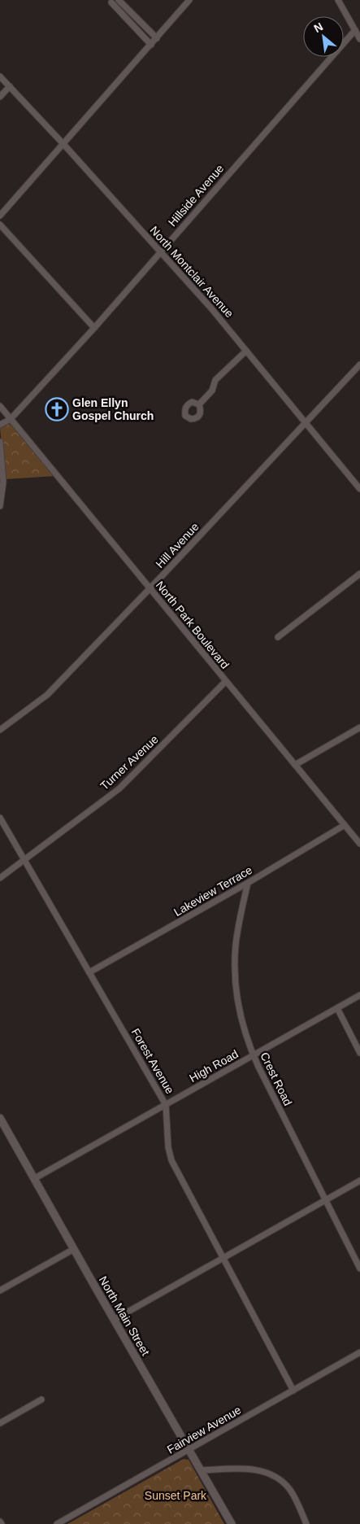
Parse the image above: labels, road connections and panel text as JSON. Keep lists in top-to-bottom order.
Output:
{
  "streets": {
    "street": [
      "Hillside Avenue",
      "North Montclair Avenue",
      "Hill Avenue",
      "North Park Boulevard",
      "Turner Avenue",
      "Lakeview Terrace",
      "Forest Avenue",
      "High Road",
      "Crest Road",
      "North Main Street",
      "Fairview Avenue"
    ]
  },
  "crossings": [
    ["Hillside Avenue", "North Montclair Avenue"],
    ["Hillside Avenue", "North Park Boulevard"],
    ["North Montclair Avenue", "Hill Avenue"],
    ["Hill Avenue", "North Park Boulevard"],
    ["North Park Boulevard", "Turner Avenue"],
    ["North Park Boulevard", "Lakeview Terrace"],
    ["Turner Avenue", "Forest Avenue"],
    ["Lakeview Terrace", "Forest Avenue"],
    ["Lakeview Terrace", "Crest Road"],
    ["Forest Avenue", "High Road"],
    ["Forest Avenue", "Fairview Avenue"],
    ["High Road", "Crest Road"],
    ["High Road", "North Main Street"],
    ["North Main Street", "Fairview Avenue"]
  ],
  "parks": ["Sunset Park"],
  "places": {
    "church": ["Glen Ellyn Gospel Church"]
  },
  "north": "top left"
}
